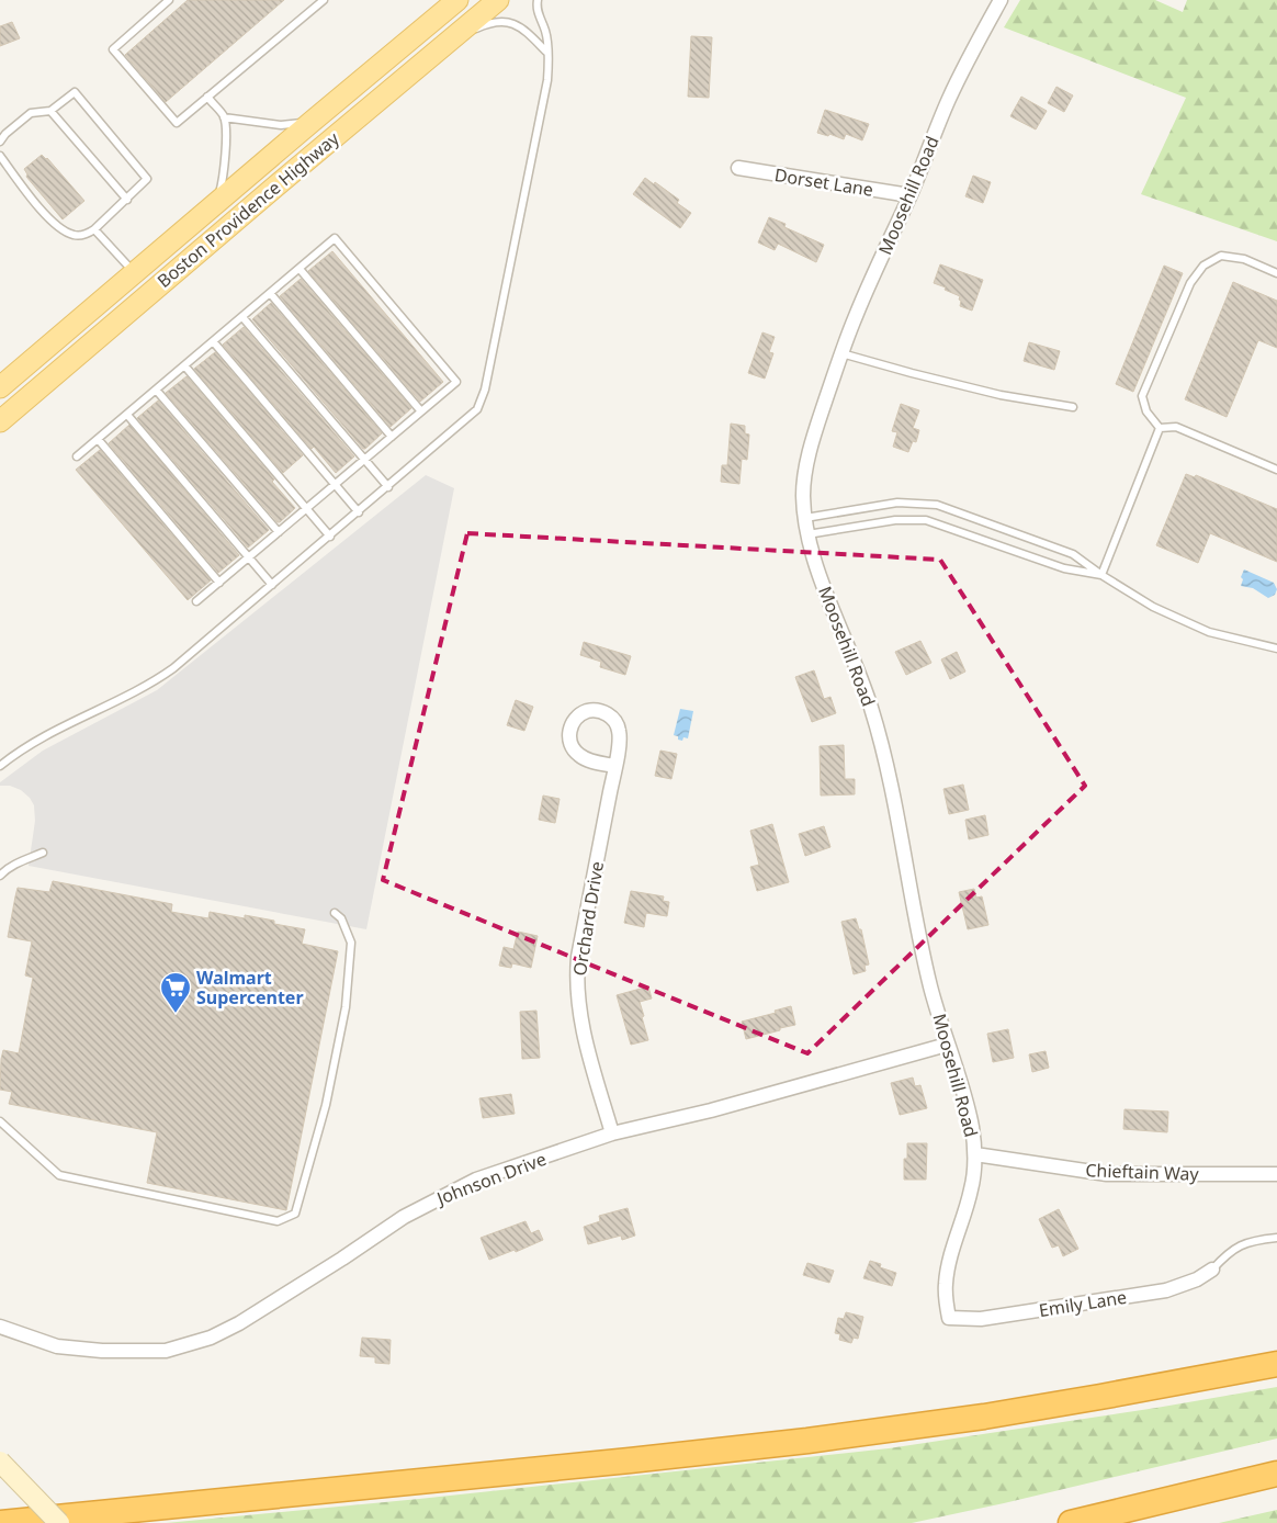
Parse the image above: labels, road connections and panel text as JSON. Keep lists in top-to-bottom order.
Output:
{
  "streets": {
    "main road": ["Boston Providence Highway"],
    "street": [
      "Dorset Lane",
      "Moosehill Road",
      "Orchard Drive",
      "Chieftain Way",
      "Johnson Drive",
      "Emily Lane"
    ]
  },
  "crossings": [
    ["Dorset Lane", "Moosehill Road"],
    ["Moosehill Road", "Chieftain Way"],
    ["Moosehill Road", "Johnson Drive"],
    ["Moosehill Road", "Emily Lane"],
    ["Orchard Drive", "Johnson Drive"]
  ],
  "places": {
    "supermarket": ["Walmart Supercenter"]
  }
}
